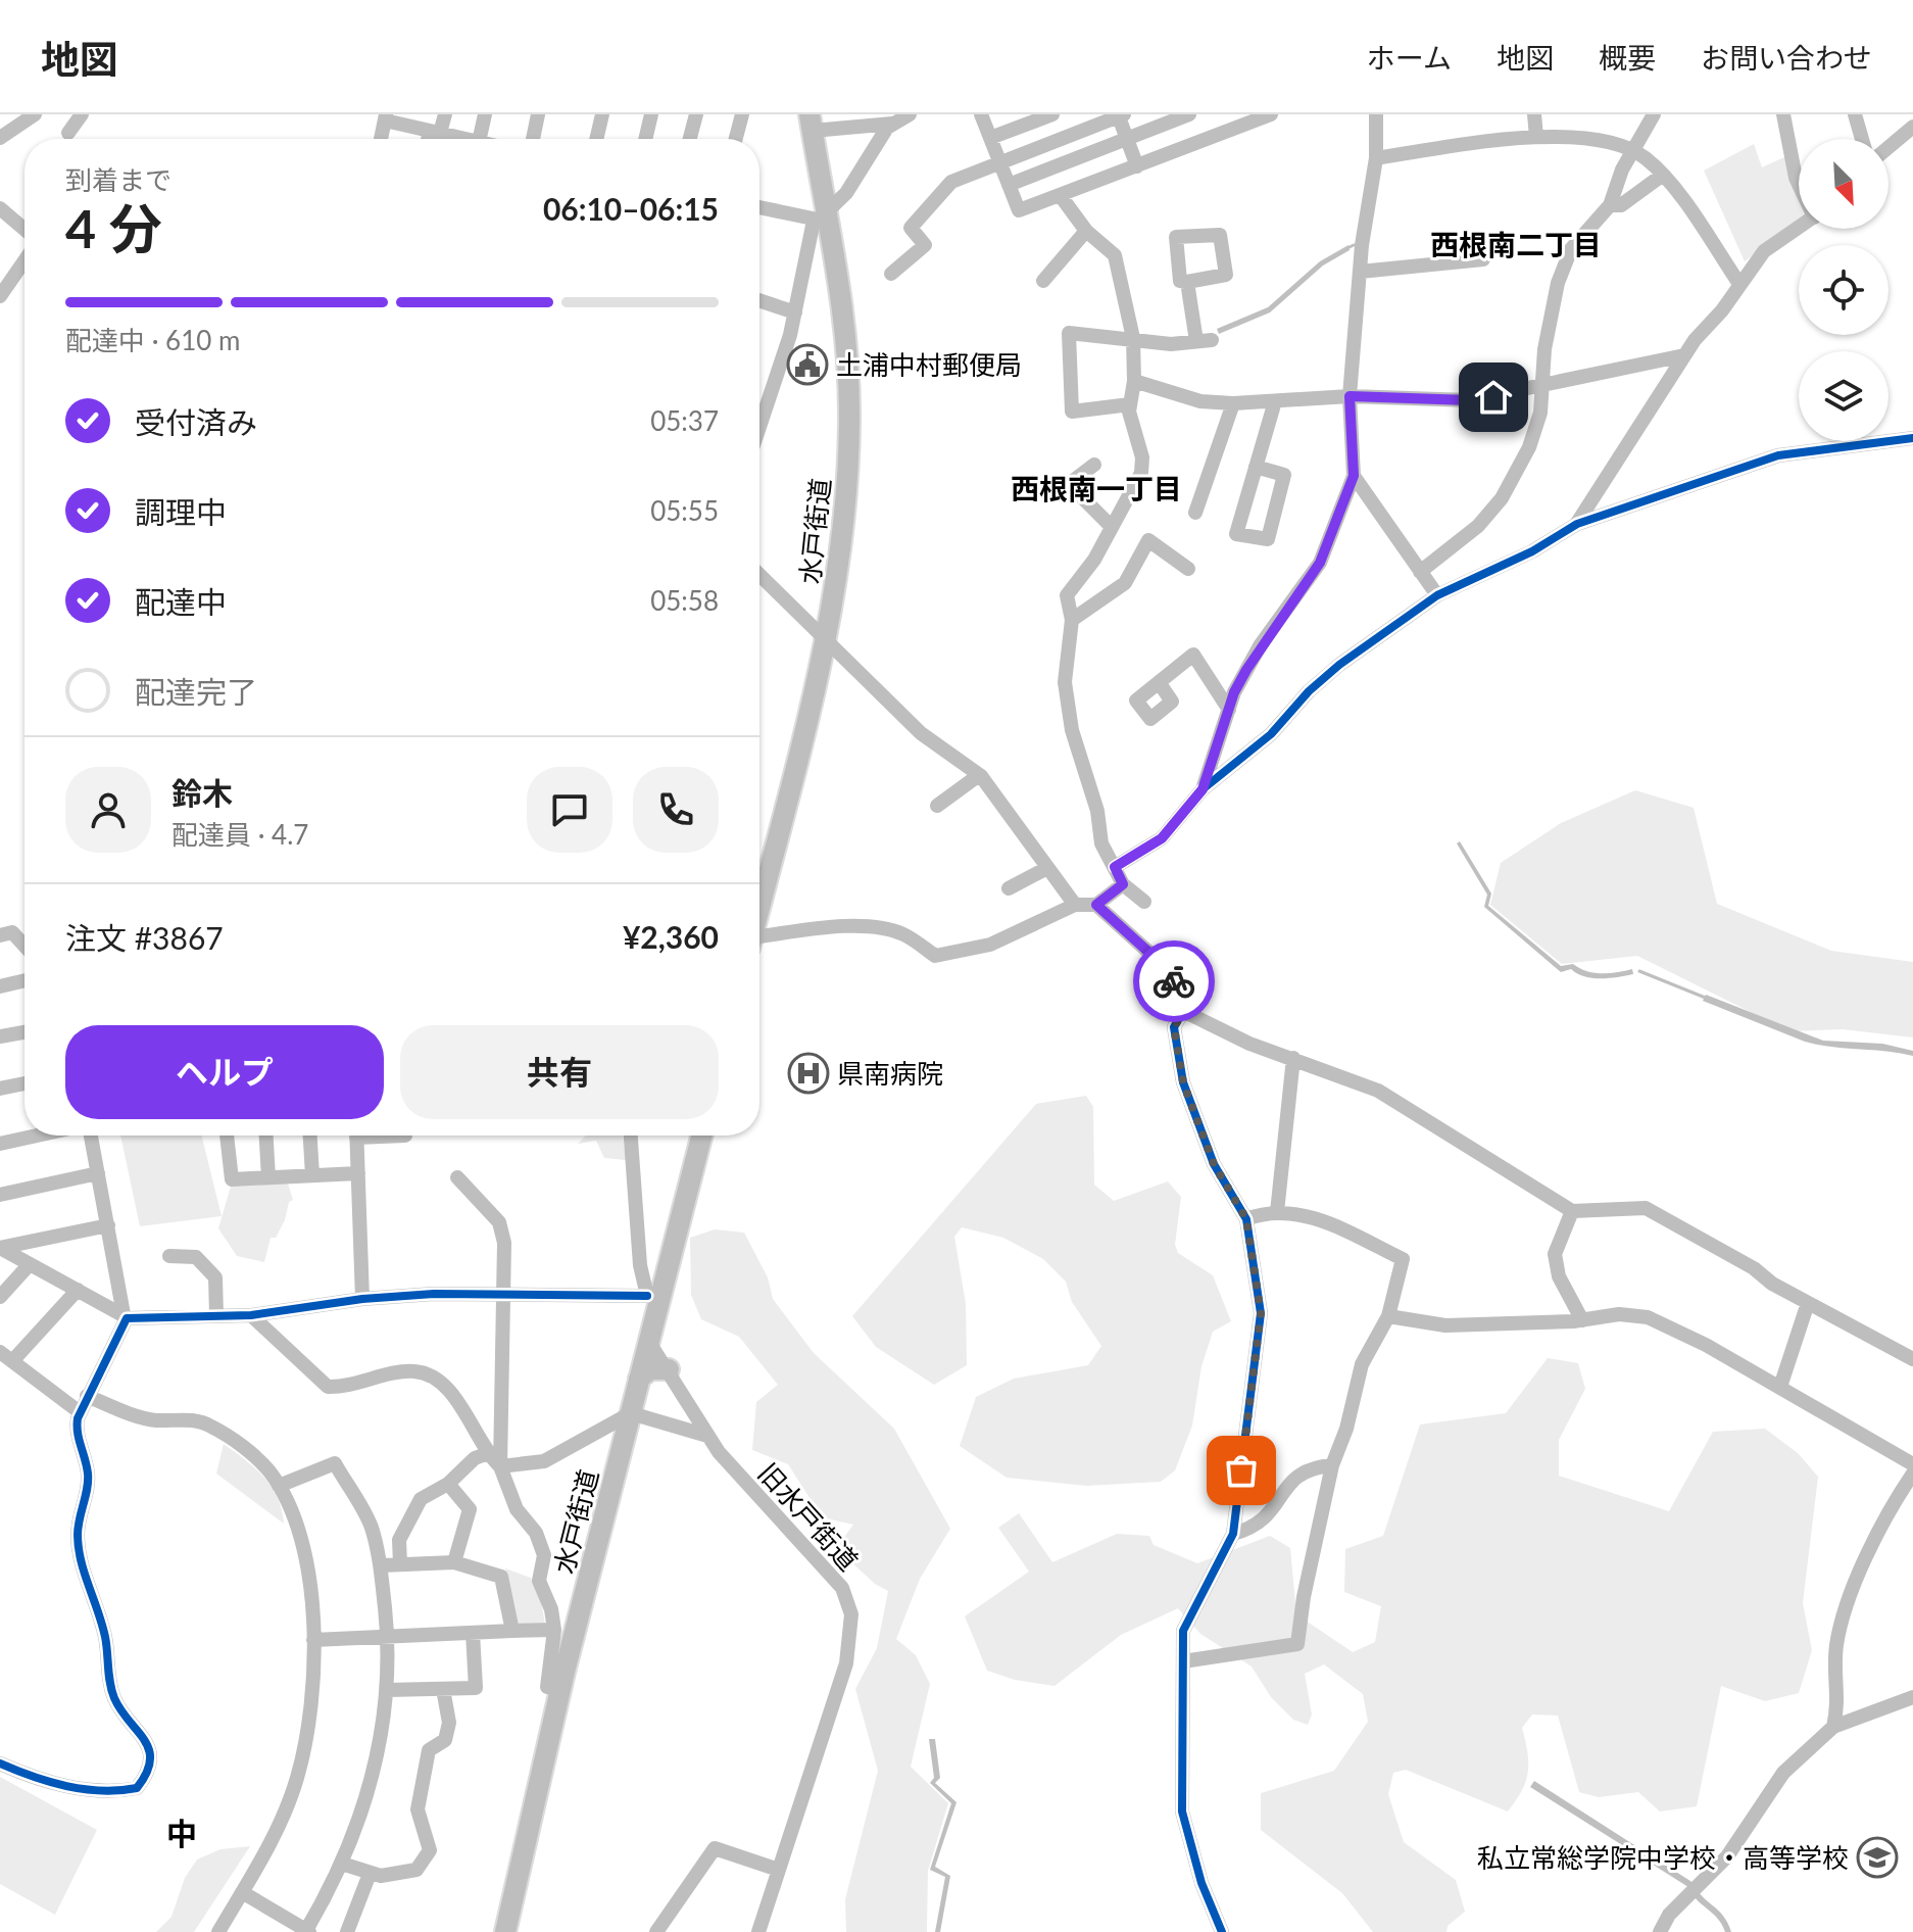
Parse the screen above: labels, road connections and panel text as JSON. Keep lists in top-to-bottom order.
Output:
{
  "streets": {
    "highway": ["水戸街道"],
    "street": ["旧水戸街道"]
  },
  "crossings": [
    ["水戸街道", "旧水戸街道"]
  ],
  "districts": ["西根南二丁目", "西根南一丁目", "中"],
  "places": {
    "public building": ["土浦中村郵便局"],
    "hospital": ["県南病院"],
    "school or university": ["私立常総学院中学校・高等学校"]
  },
  "north": "bottom right",
  "page": {
    "header": "地図",
    "nav": [
      "ホーム",
      "地図",
      "概要",
      "お問い合わせ"
    ],
    "heading": ["4 分", "到着まで", "06:10–06:15"],
    "panel": [
      "鈴木",
      "配達員 · 4.7",
      "注文 #3867",
      "¥2,360"
    ],
    "bar": "配達中 · 610 m",
    "list": [
      ["受付済み", "05:37"],
      ["調理中", "05:55"],
      ["配達中", "05:58"],
      "配達完了"
    ],
    "buttons": ["ヘルプ", "共有"]
  }
}
